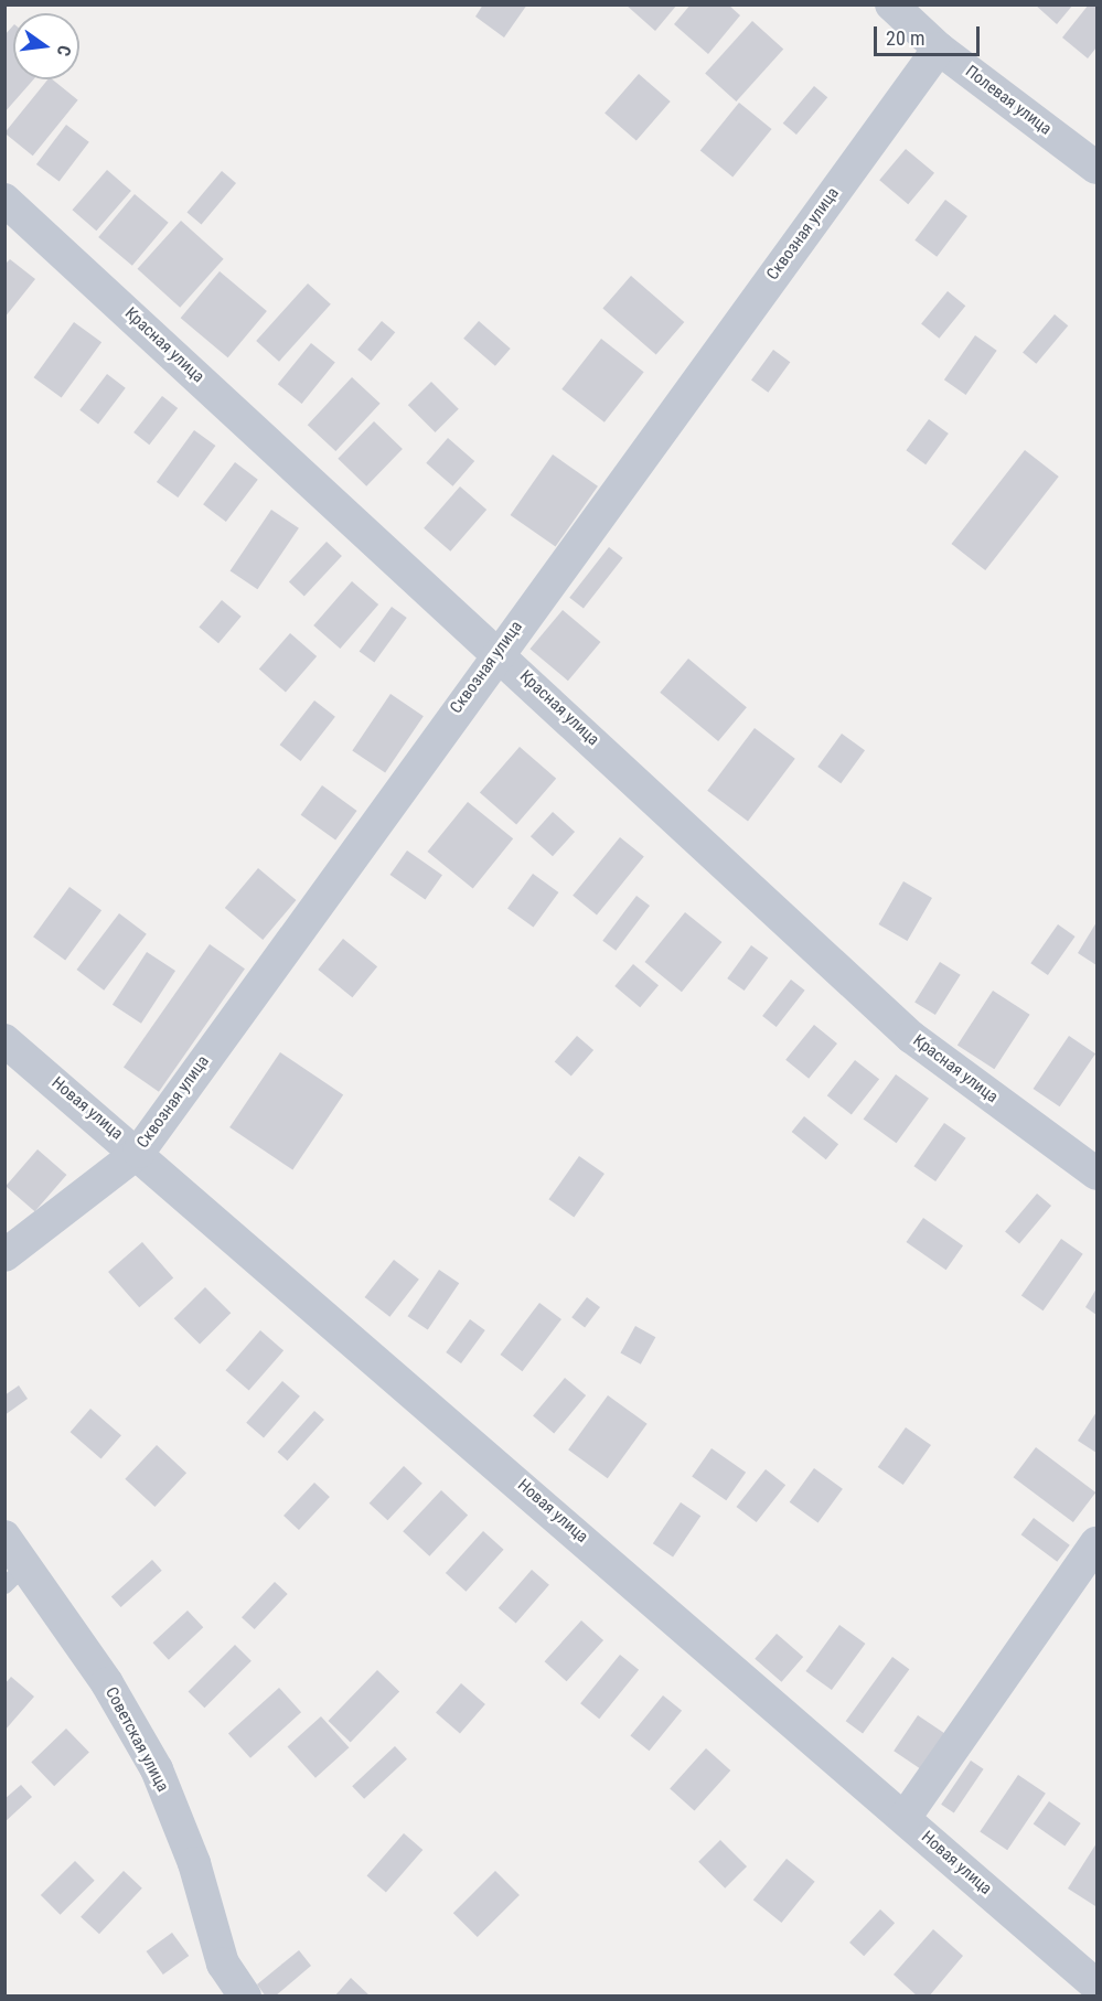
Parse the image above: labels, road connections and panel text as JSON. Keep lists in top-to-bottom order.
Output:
{
  "streets": {
    "street": [
      "Полевая улица",
      "Сквозная улица",
      "Красная улица",
      "Новая улица",
      "Советская улица"
    ]
  },
  "crossings": [
    ["Полевая улица", "Сквозная улица"],
    ["Сквозная улица", "Красная улица"],
    ["Сквозная улица", "Новая улица"]
  ],
  "scale_bar": "20 m",
  "north": "right"
}
